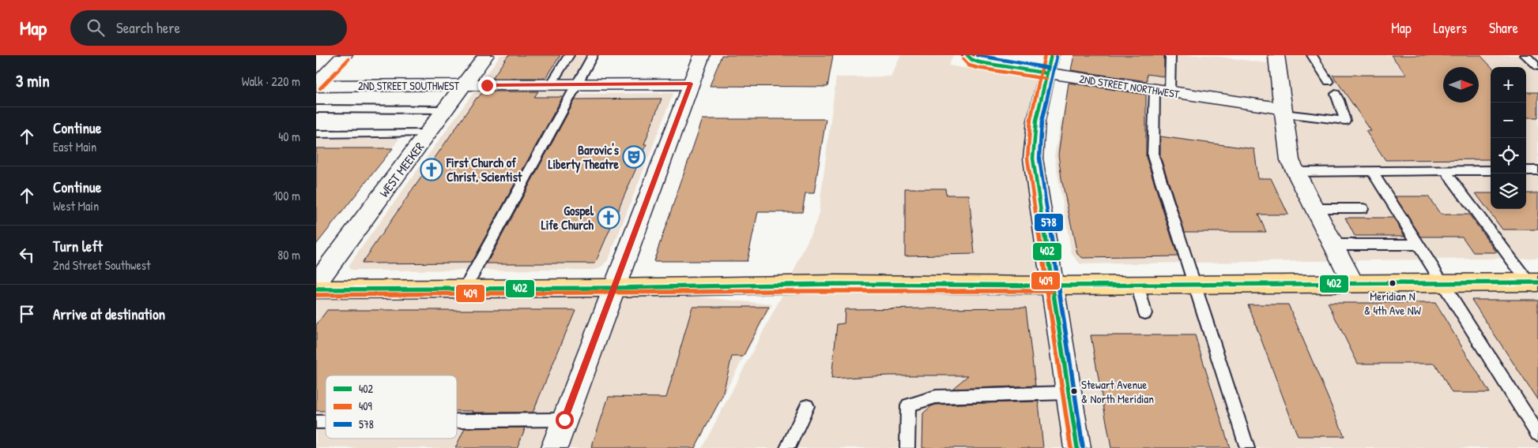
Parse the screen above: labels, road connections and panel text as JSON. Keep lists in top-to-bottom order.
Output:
{
  "streets": {
    "street": ["2ND STREET SOUTHWEST", "2ND STREET NORTHWEST", "WEST MEEKER"]
  },
  "crossings": [
    ["2ND STREET SOUTHWEST", "WEST MEEKER"]
  ],
  "places": {
    "theatre": ["Barovic's Liberty Theatre"],
    "church": ["First Church of Christ, Scientist", "Gospel Life Church"],
    "other": ["Meridian N & 4th Ave NW", "Stewart Avenue & North Meridian"]
  },
  "lines": ["transit line 402", "transit line 409", "transit line 578"],
  "legend": ["402", "409", "578"],
  "north": "right",
  "page": {
    "header": "Map",
    "search": "Search here",
    "nav": ["Map", "Layers", "Share"],
    "heading": ["3 min", "Walk · 220 m"],
    "map_buttons": ["+", "−"],
    "list": [
      ["Continue", "East Main", "40 m"],
      ["Continue", "West Main", "100 m"],
      ["Turn left", "2nd Street Southwest", "80 m"],
      "Arrive at destination"
    ]
  }
}
